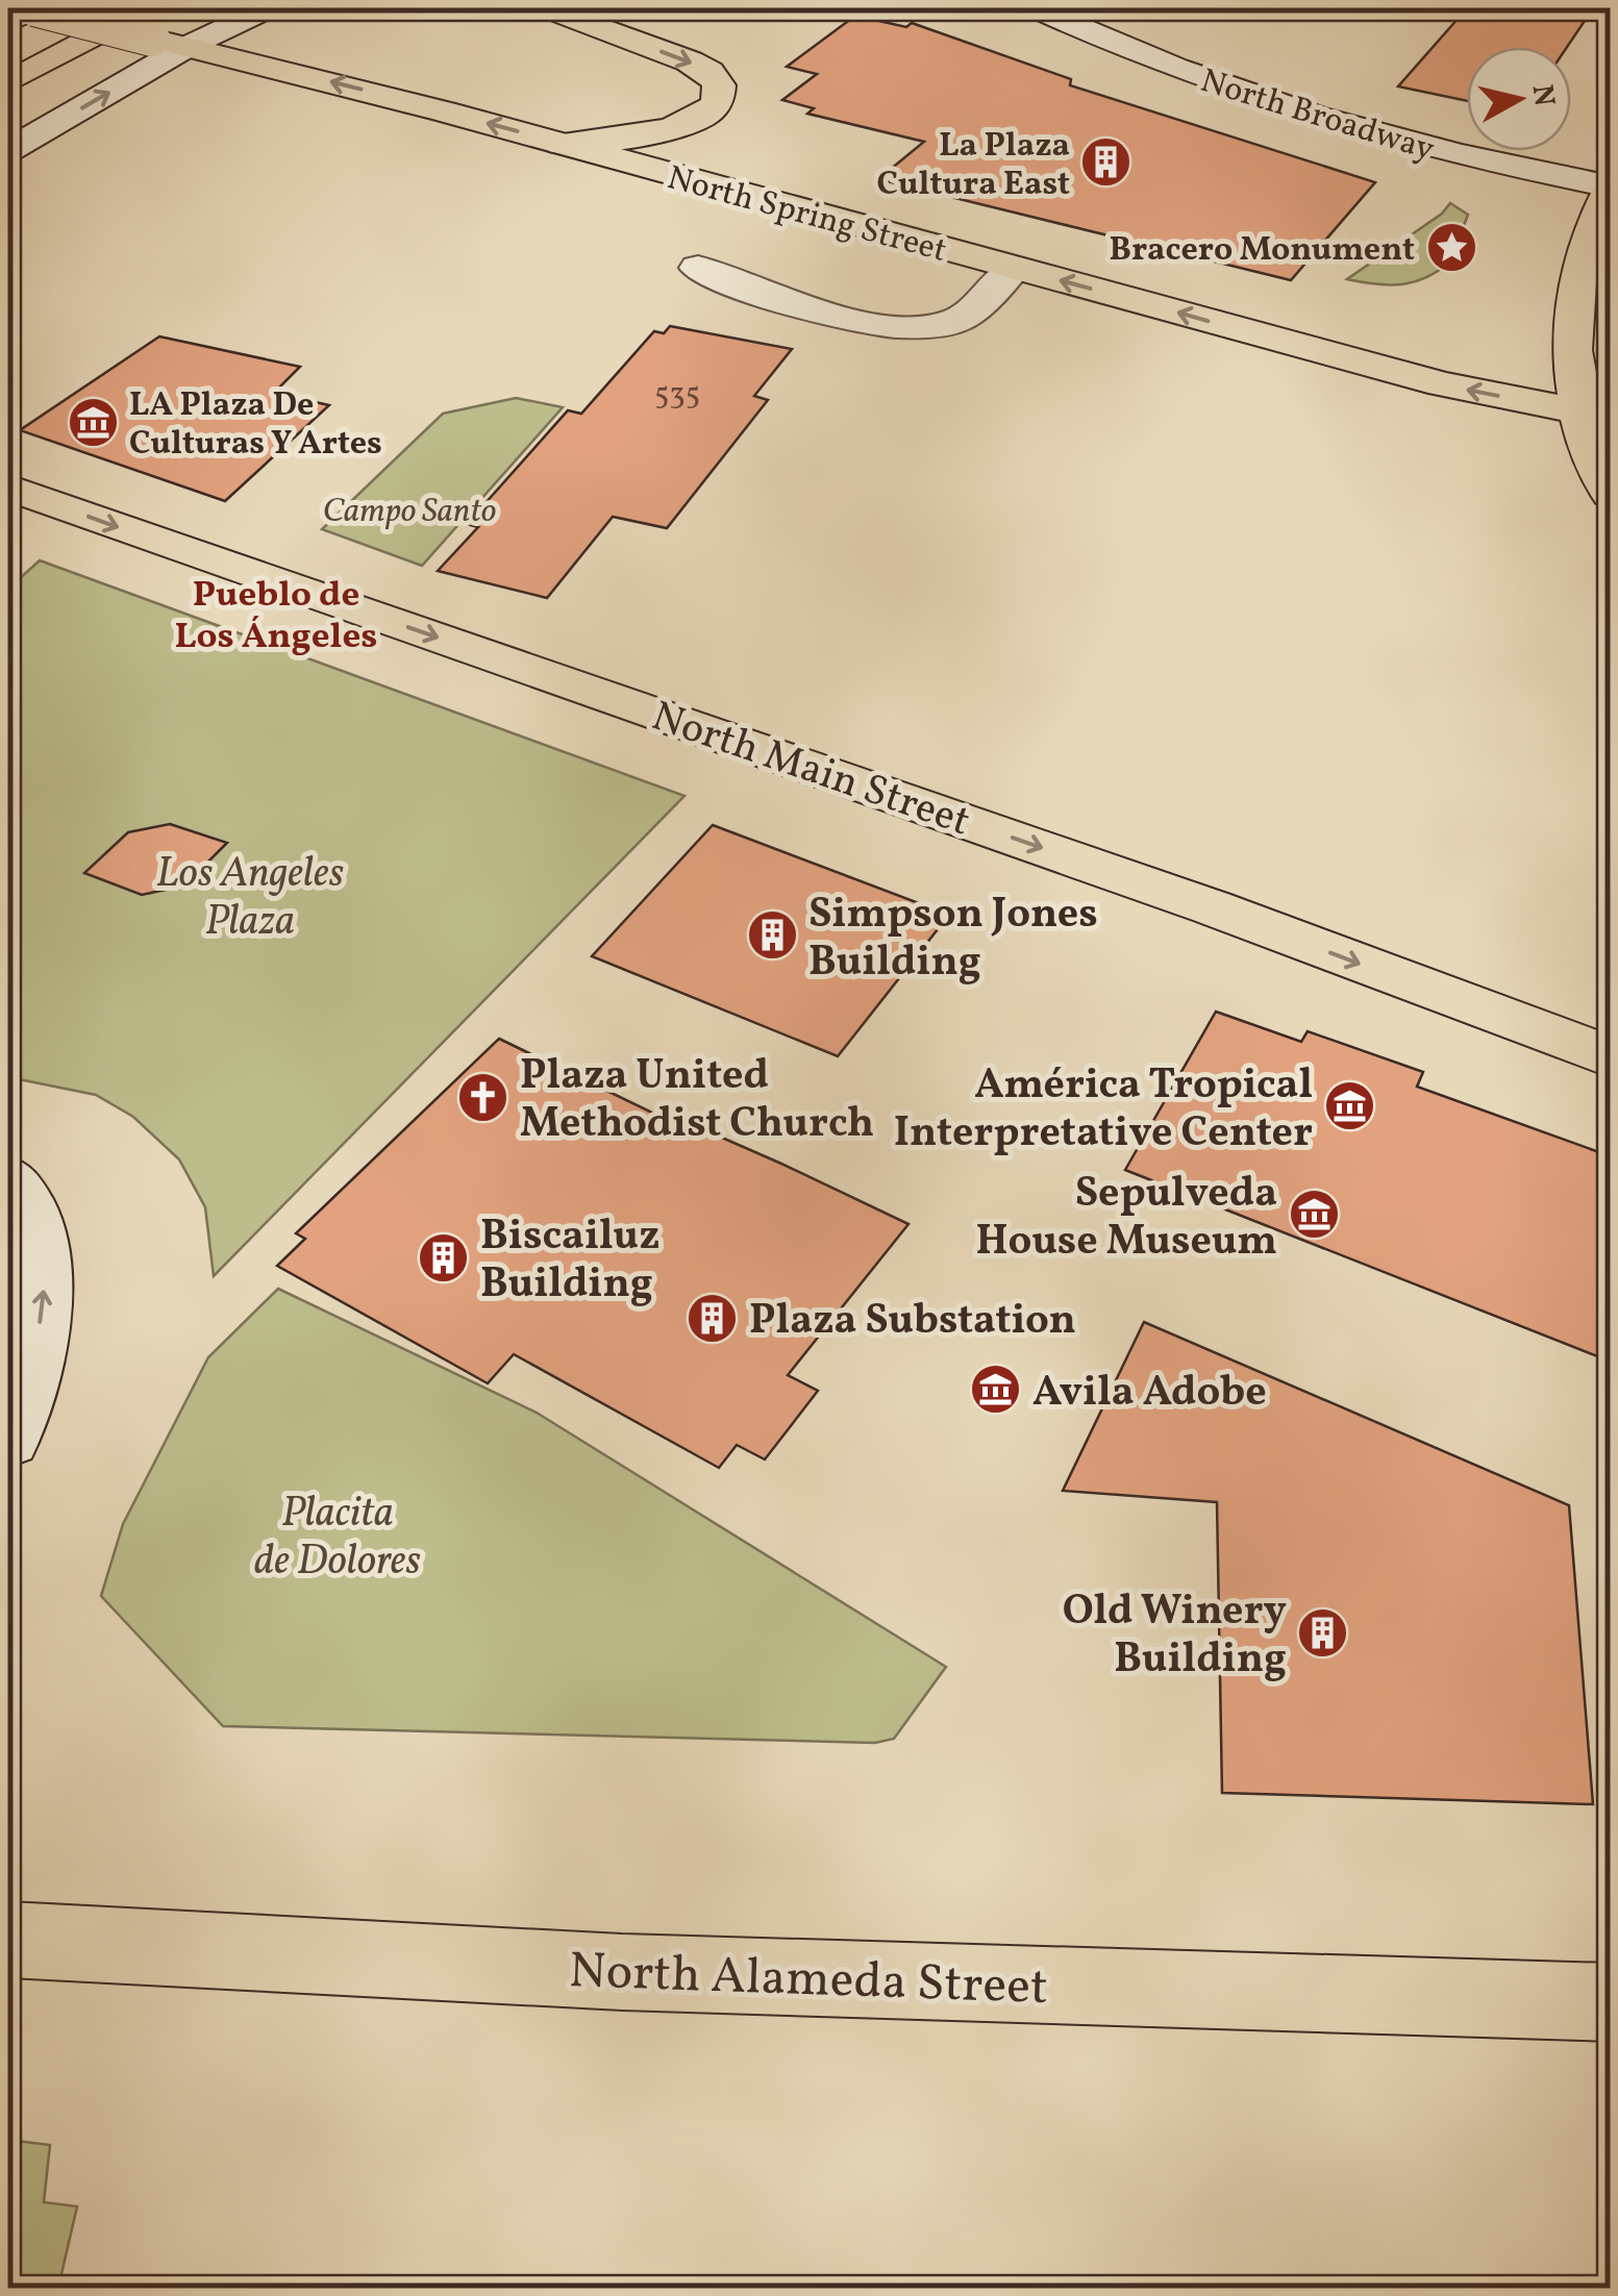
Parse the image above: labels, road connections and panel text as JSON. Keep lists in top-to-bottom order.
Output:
{
  "streets": {
    "main road": [
      "North Broadway",
      "North Spring Street",
      "North Main Street",
      "North Alameda Street"
    ]
  },
  "one_way": ["North Spring Street", "North Main Street"],
  "districts": ["Pueblo de Los Ángeles"],
  "parks": ["Campo Santo", "Los Angeles Plaza", "Placita de Dolores"],
  "places": {
    "building": [
      "La Plaza Cultura East",
      "Simpson Jones Building",
      "Biscailuz Building",
      "Plaza Substation",
      "Old Winery Building"
    ],
    "place": ["Bracero Monument"],
    "museum": [
      "LA Plaza De Culturas Y Artes",
      "América Tropical Interpretative Center",
      "Sepulveda House Museum",
      "Avila Adobe"
    ],
    "church": ["Plaza United Methodist Church"]
  },
  "house_numbers": ["535"],
  "north": "right"
}
